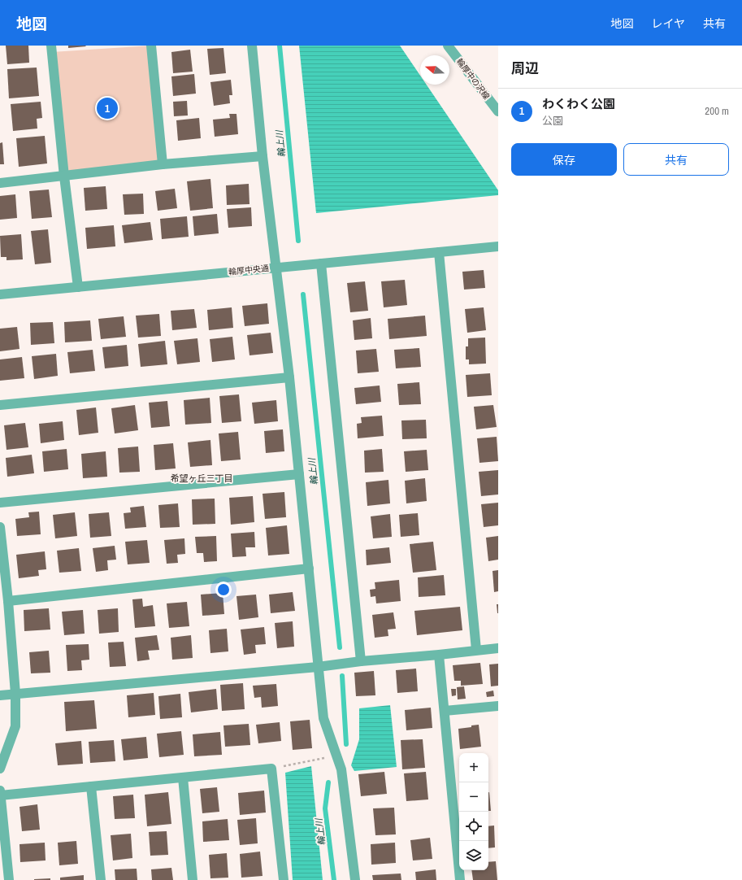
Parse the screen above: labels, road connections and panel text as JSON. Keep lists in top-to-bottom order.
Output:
{
  "streets": {
    "street": ["輪厚中の沢線", "輪厚中央通"]
  },
  "districts": ["希望ヶ丘三丁目"],
  "water": ["輪上川"],
  "north": "left",
  "page": {
    "header": "地図",
    "nav": ["地図", "レイヤ", "共有"],
    "heading": "周辺",
    "list": [
      {
        "mark": "1",
        "name": "わくわく公園",
        "note": "公園",
        "value": "200 m"
      }
    ],
    "pins": "1",
    "buttons": ["保存", "共有"],
    "map_buttons": ["+", "−"]
  }
}
